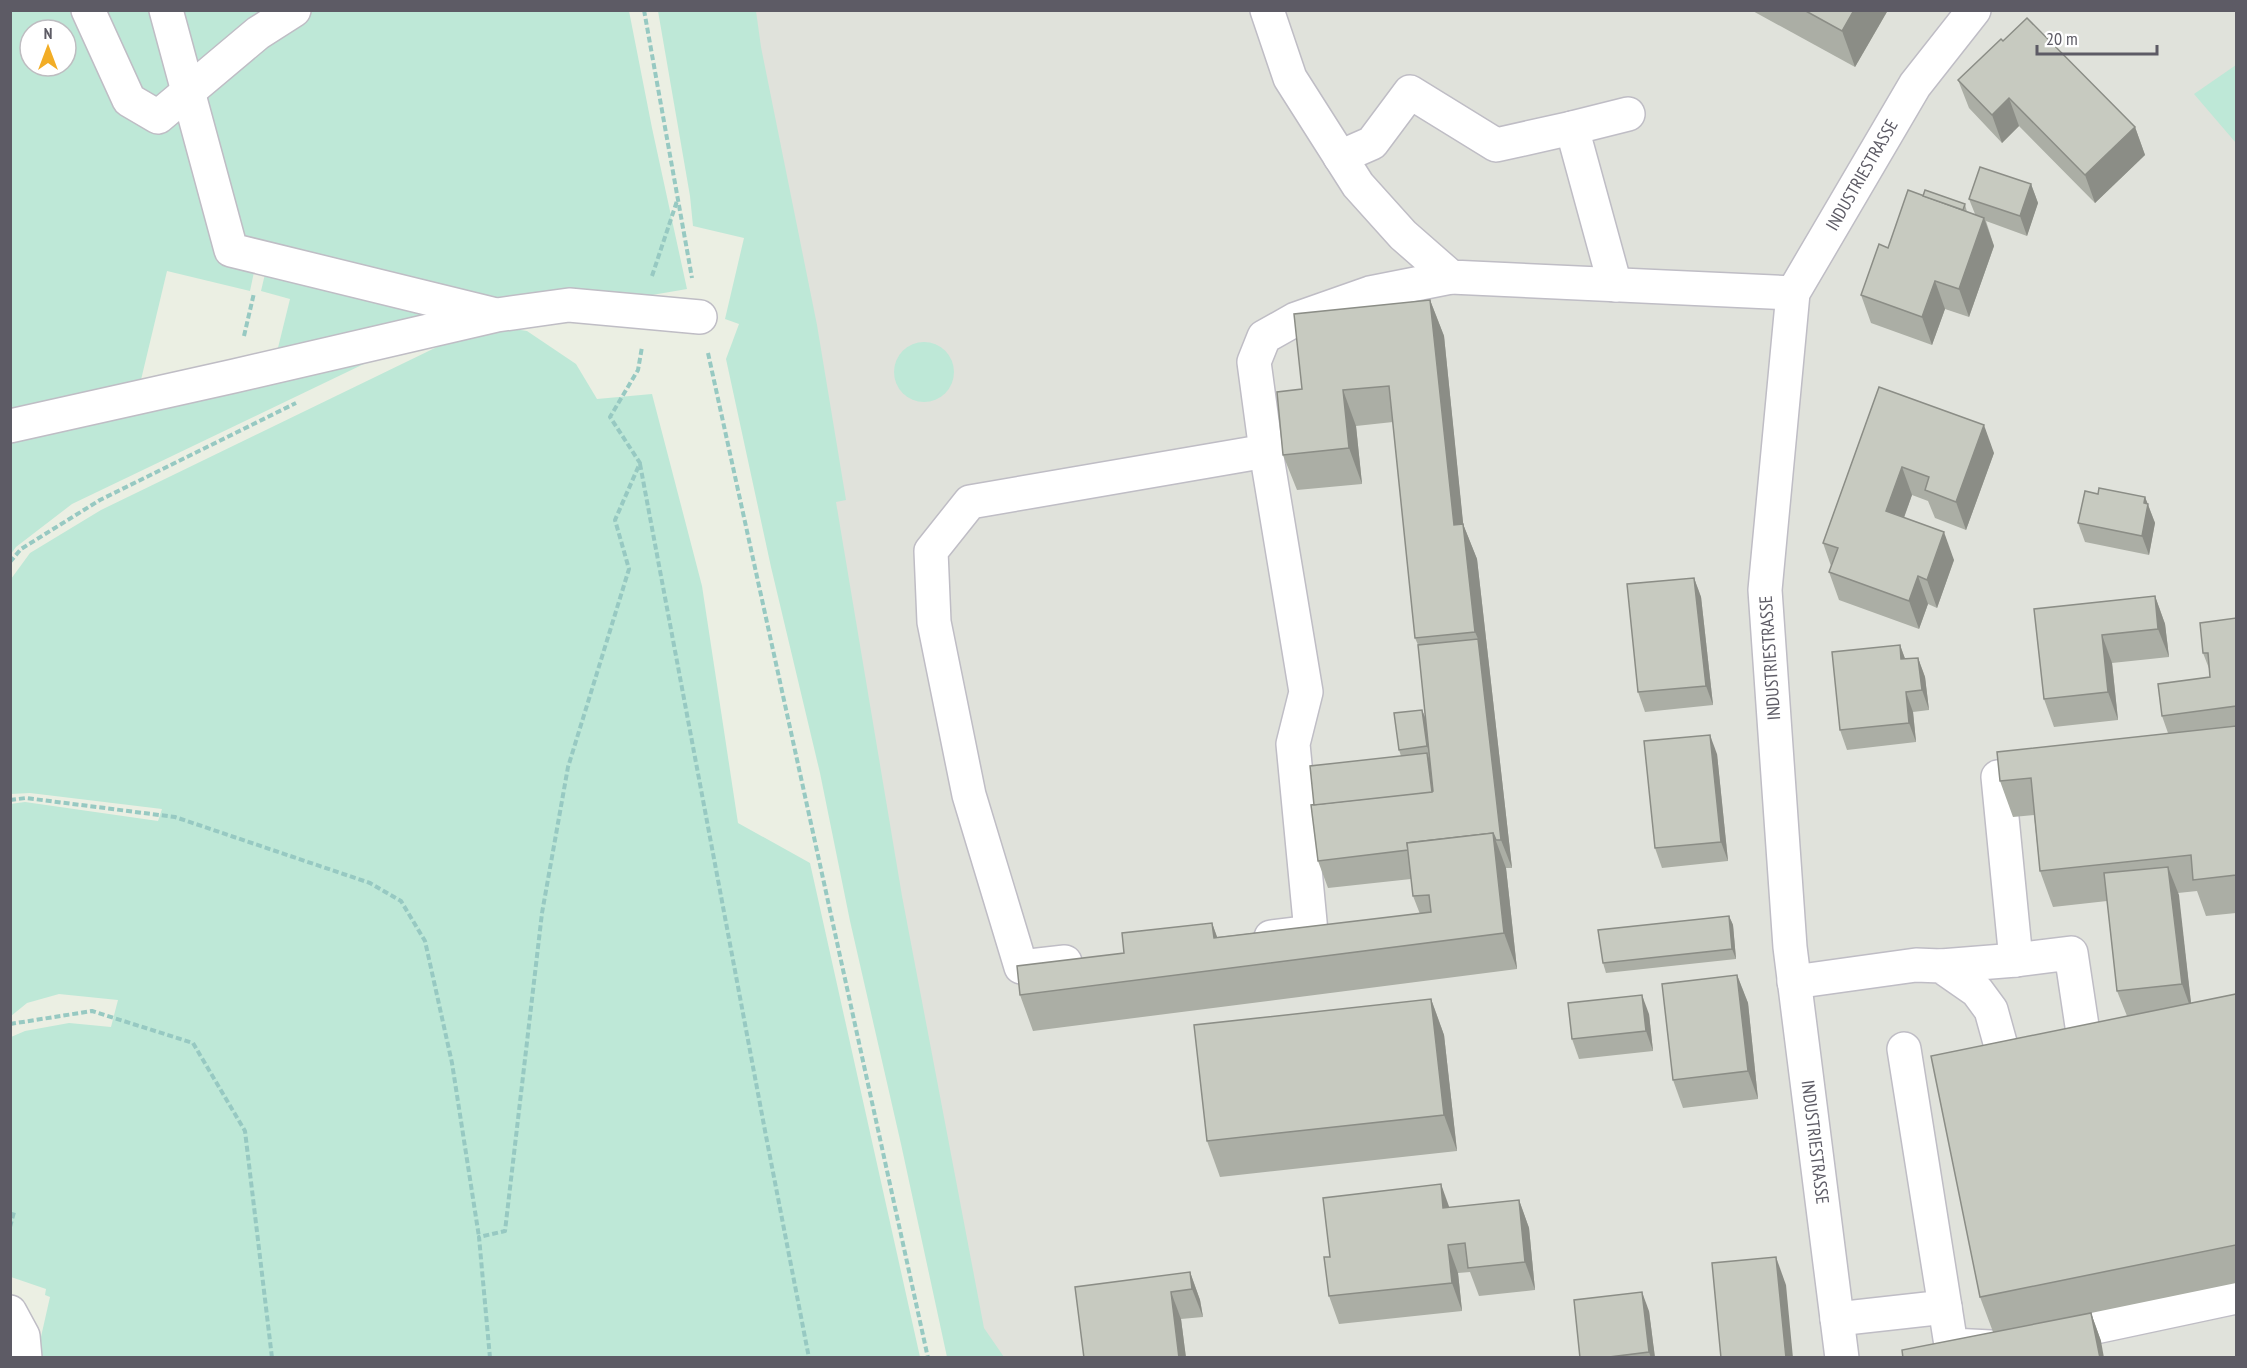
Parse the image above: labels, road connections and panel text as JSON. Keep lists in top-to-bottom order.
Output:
{
  "streets": {
    "street": ["INDUSTRIESTRASSE"]
  },
  "scale_bar": "20 m",
  "north": "top"
}
